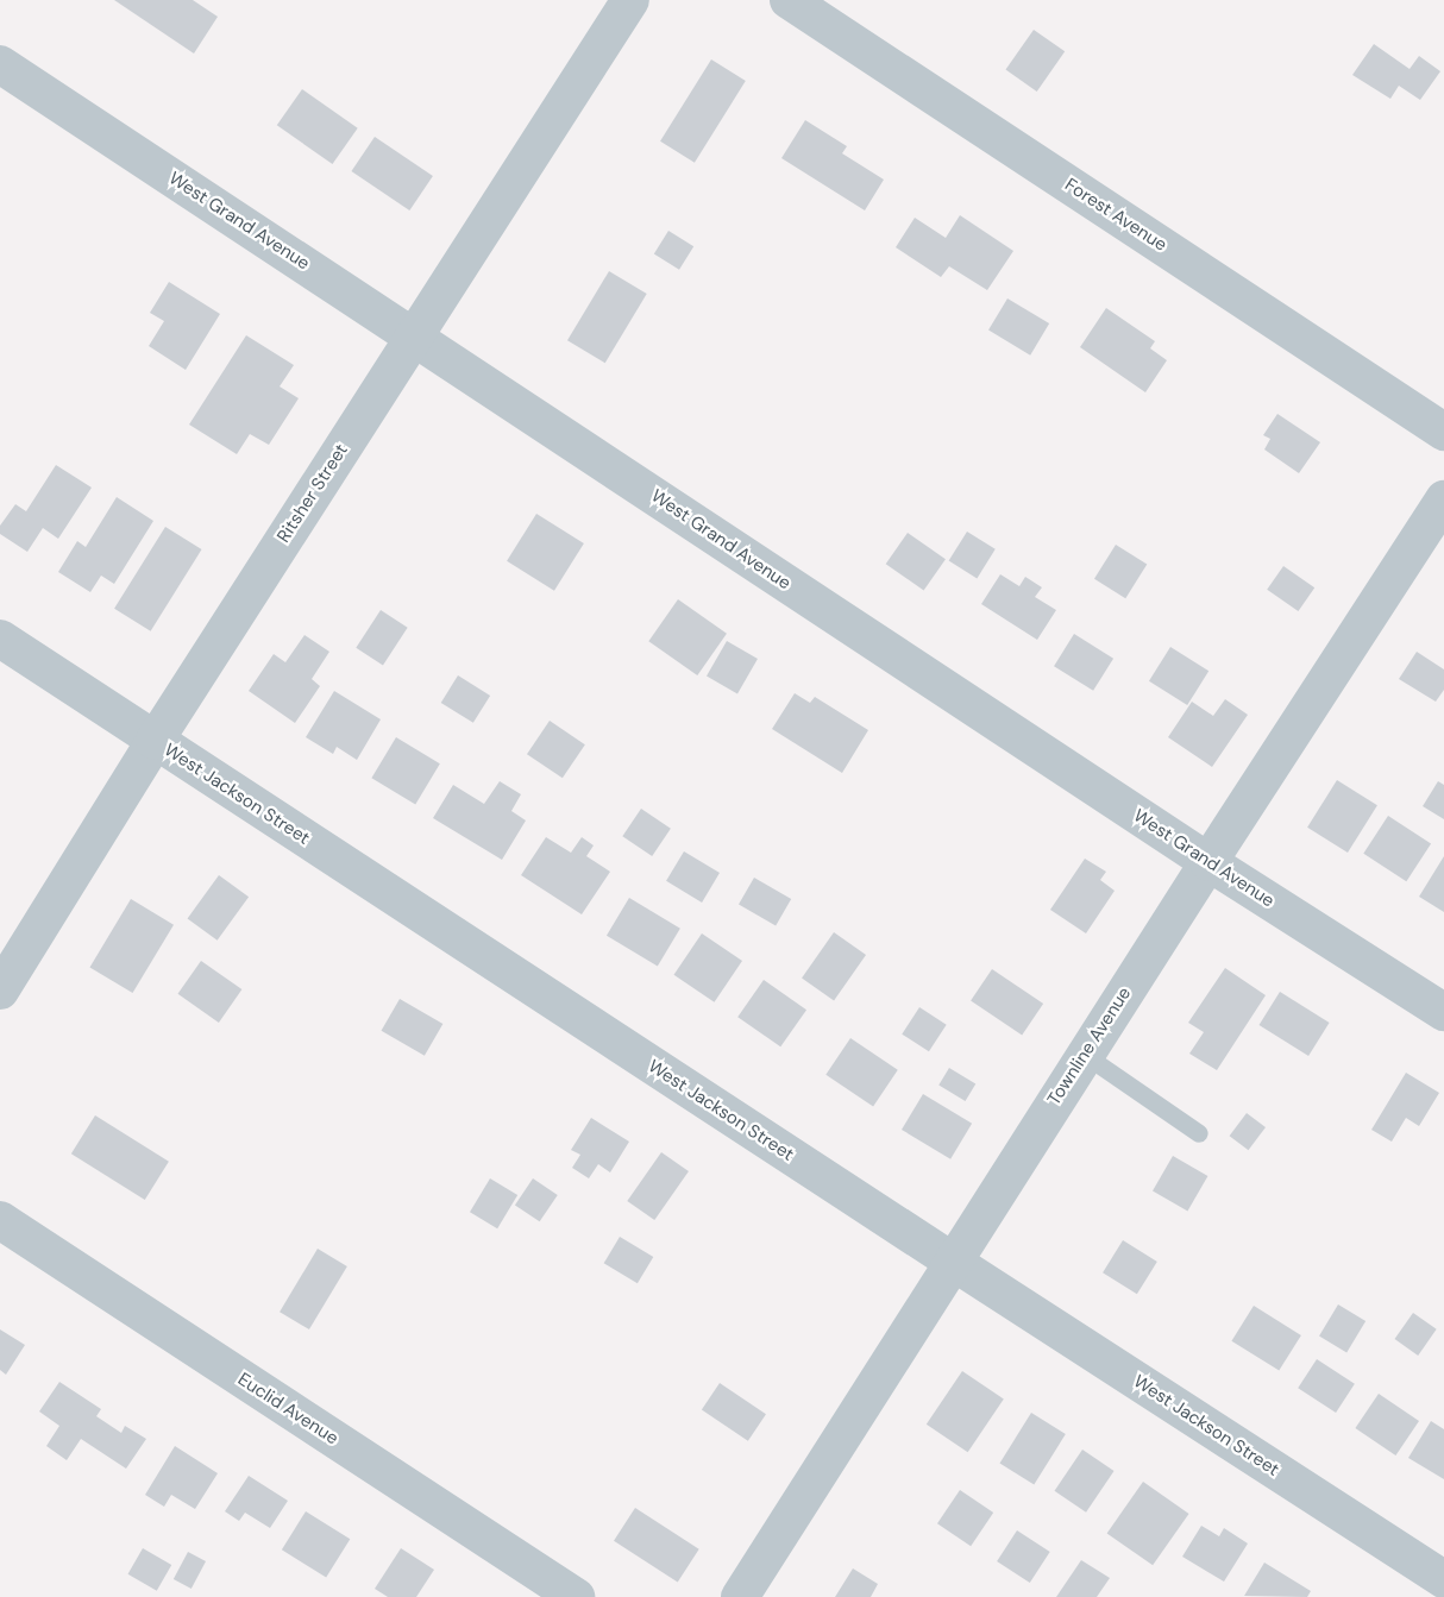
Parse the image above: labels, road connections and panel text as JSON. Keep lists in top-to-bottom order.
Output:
{
  "streets": {
    "street": [
      "Forest Avenue",
      "West Grand Avenue",
      "Ritsher Street",
      "West Jackson Street",
      "Townline Avenue",
      "Euclid Avenue"
    ]
  },
  "crossings": [
    ["West Grand Avenue", "Ritsher Street"],
    ["West Grand Avenue", "Townline Avenue"],
    ["Ritsher Street", "West Jackson Street"],
    ["West Jackson Street", "Townline Avenue"]
  ]
}
